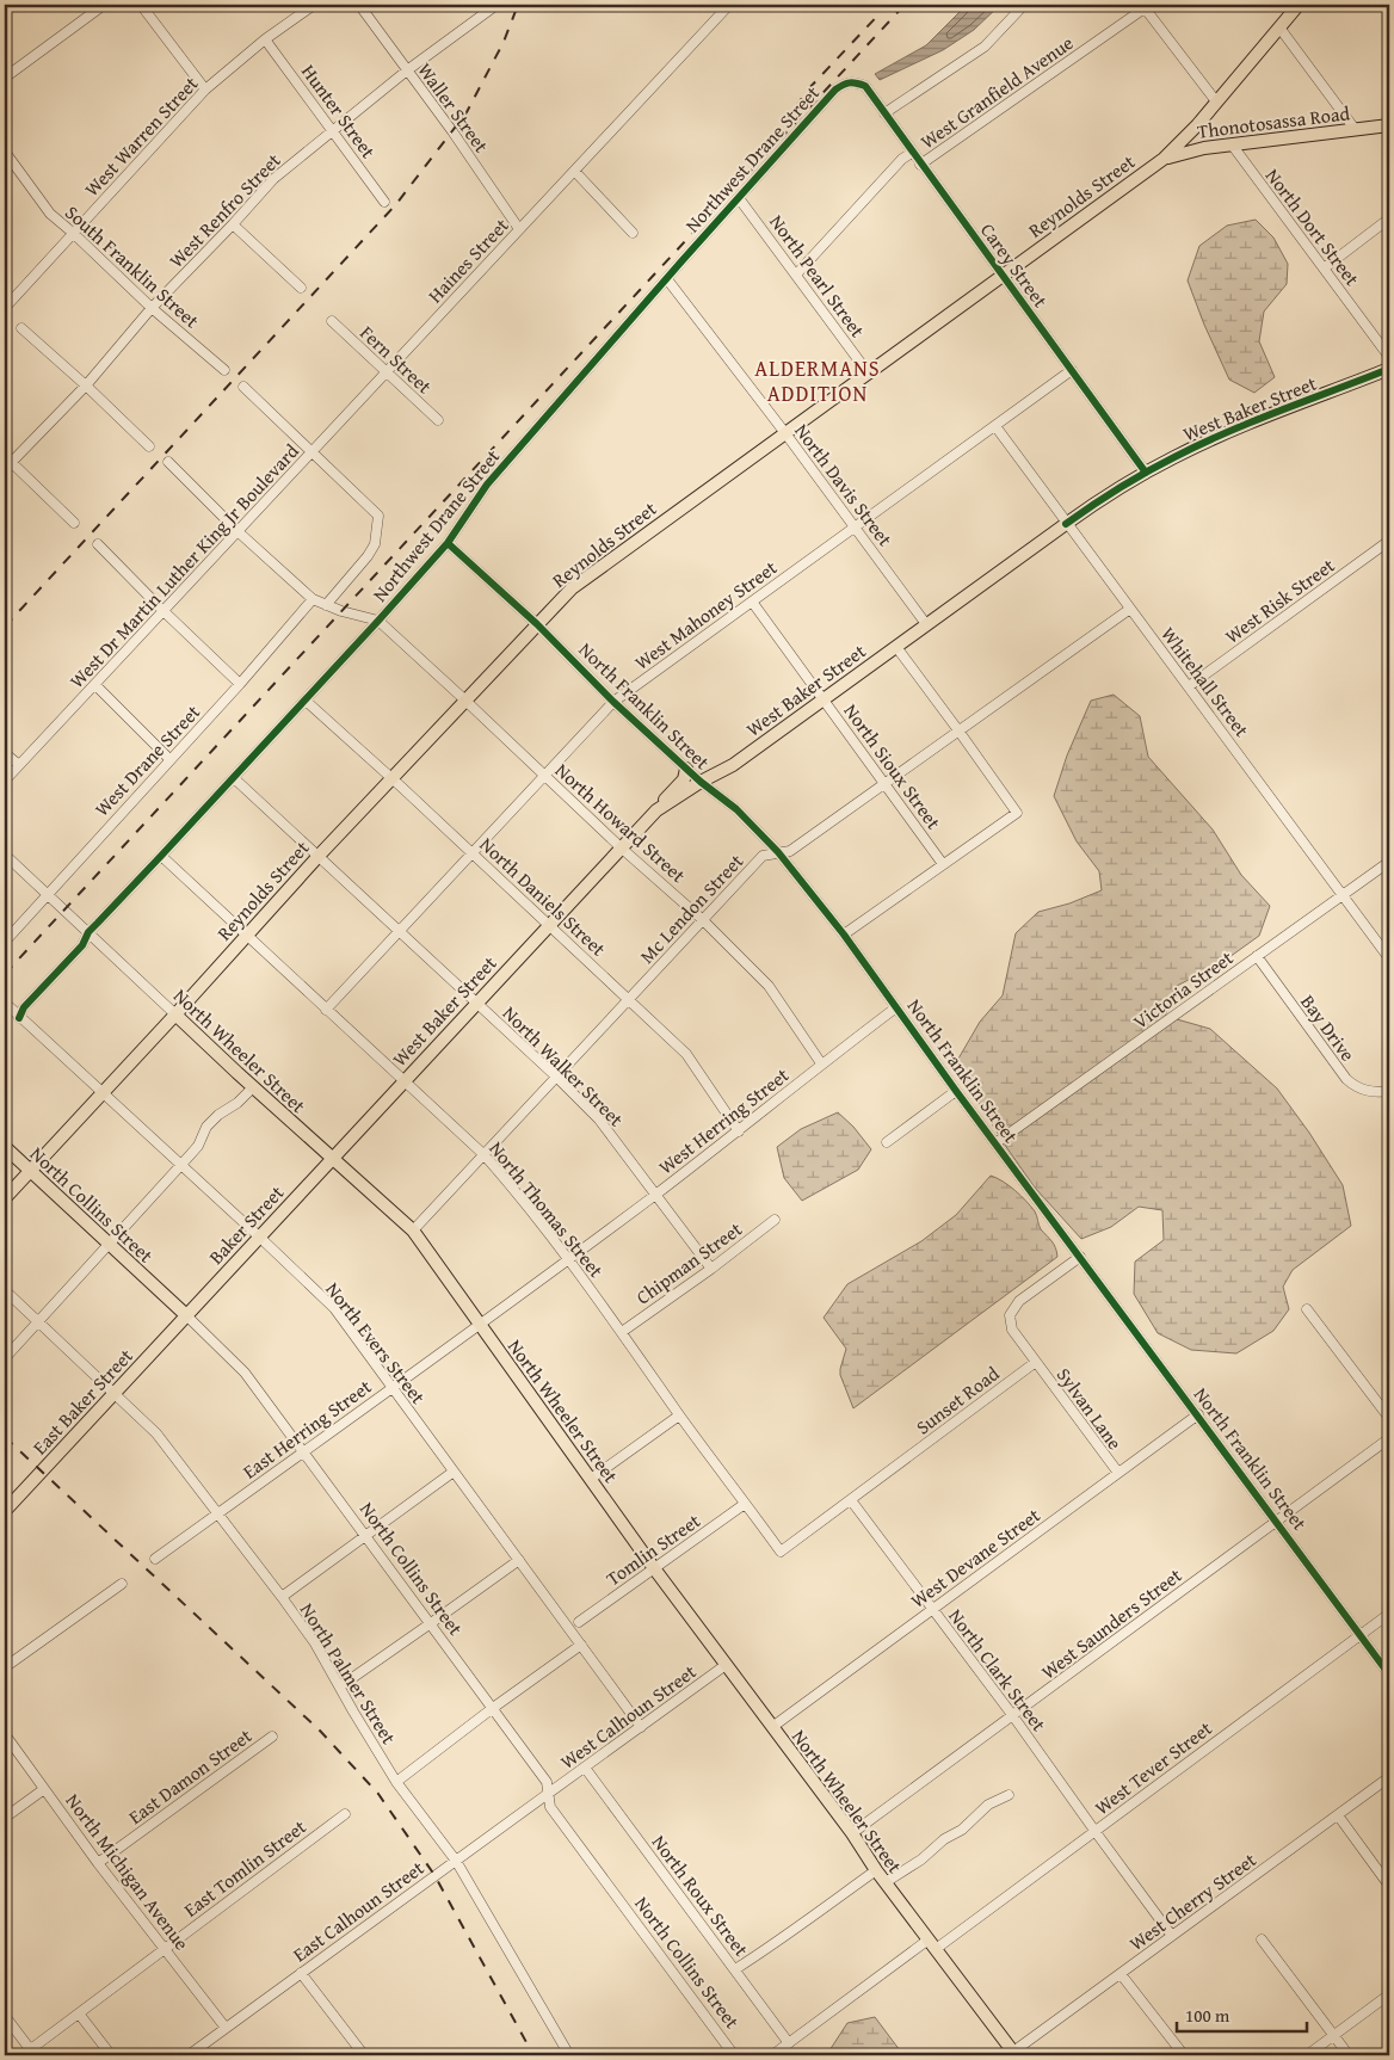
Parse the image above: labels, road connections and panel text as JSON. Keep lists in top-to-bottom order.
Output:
{
  "streets": {
    "main road": [
      "Thonotosassa Road",
      "Reynolds Street",
      "West Baker Street",
      "North Wheeler Street",
      "North Collins Street",
      "Baker Street",
      "East Baker Street"
    ],
    "street": [
      "West Granfield Avenue",
      "Waller Street",
      "Hunter Street",
      "West Warren Street",
      "Northwest Drane Street",
      "West Renfro Street",
      "North Dort Street",
      "Haines Street",
      "Carey Street",
      "South Franklin Street",
      "North Pearl Street",
      "Fern Street",
      "North Davis Street",
      "West Dr Martin Luther King Jr Boulevard",
      "West Risk Street",
      "West Mahoney Street",
      "Whitehall Street",
      "North Franklin Street",
      "West Drane Street",
      "North Sioux Street",
      "North Howard Street",
      "North Daniels Street",
      "Mc Lendon Street",
      "Victoria Street",
      "Bay Drive",
      "North Walker Street",
      "West Herring Street",
      "North Thomas Street",
      "Chipman Street",
      "North Evers Street",
      "Sunset Road",
      "Sylvan Lane",
      "East Herring Street",
      "Tomlin Street",
      "West Devane Street",
      "West Saunders Street",
      "North Clark Street",
      "North Palmer Street",
      "West Calhoun Street",
      "West Tever Street",
      "East Damon Street",
      "East Tomlin Street",
      "North Michigan Avenue",
      "North Roux Street",
      "West Cherry Street",
      "East Calhoun Street"
    ]
  },
  "crossings": [
    ["West Granfield Avenue", "Carey Street"],
    ["West Granfield Avenue", "North Pearl Street"],
    ["Waller Street", "West Renfro Street"],
    ["Waller Street", "Haines Street"],
    ["Hunter Street", "West Warren Street"],
    ["Hunter Street", "West Renfro Street"],
    ["Thonotosassa Road", "Reynolds Street"],
    ["Thonotosassa Road", "North Dort Street"],
    ["West Warren Street", "South Franklin Street"],
    ["Northwest Drane Street", "Carey Street"],
    ["Northwest Drane Street", "North Pearl Street"],
    ["Northwest Drane Street", "North Davis Street"],
    ["Northwest Drane Street", "North Franklin Street"],
    ["Northwest Drane Street", "North Howard Street"],
    ["Northwest Drane Street", "North Daniels Street"],
    ["Northwest Drane Street", "North Wheeler Street"],
    ["Northwest Drane Street", "North Walker Street"],
    ["Northwest Drane Street", "North Thomas Street"],
    ["Northwest Drane Street", "North Evers Street"],
    ["Reynolds Street", "Carey Street"],
    ["Reynolds Street", "North Pearl Street"],
    ["Reynolds Street", "North Davis Street"],
    ["Reynolds Street", "North Franklin Street"],
    ["Reynolds Street", "North Howard Street"],
    ["Reynolds Street", "North Daniels Street"],
    ["Reynolds Street", "North Wheeler Street"],
    ["Reynolds Street", "North Walker Street"],
    ["Reynolds Street", "North Collins Street"],
    ["Reynolds Street", "North Thomas Street"],
    ["Reynolds Street", "North Evers Street"],
    ["West Renfro Street", "South Franklin Street"],
    ["Haines Street", "Fern Street"],
    ["Haines Street", "West Dr Martin Luther King Jr Boulevard"],
    ["Carey Street", "West Baker Street"],
    ["Carey Street", "West Mahoney Street"],
    ["Fern Street", "West Dr Martin Luther King Jr Boulevard"],
    ["West Baker Street", "North Davis Street"],
    ["West Baker Street", "Whitehall Street"],
    ["West Baker Street", "North Franklin Street"],
    ["West Baker Street", "North Sioux Street"],
    ["West Baker Street", "North Howard Street"],
    ["West Baker Street", "North Daniels Street"],
    ["West Baker Street", "North Wheeler Street"],
    ["West Baker Street", "North Walker Street"],
    ["West Baker Street", "North Thomas Street"],
    ["West Baker Street", "Baker Street"],
    ["North Davis Street", "West Mahoney Street"],
    ["West Risk Street", "Whitehall Street"],
    ["West Mahoney Street", "Whitehall Street"],
    ["West Mahoney Street", "North Franklin Street"],
    ["West Mahoney Street", "North Sioux Street"],
    ["West Mahoney Street", "North Howard Street"],
    ["West Mahoney Street", "North Daniels Street"],
    ["West Mahoney Street", "North Walker Street"],
    ["West Mahoney Street", "North Thomas Street"],
    ["Whitehall Street", "Mc Lendon Street"],
    ["Whitehall Street", "Victoria Street"],
    ["North Franklin Street", "Mc Lendon Street"],
    ["North Franklin Street", "Victoria Street"],
    ["North Franklin Street", "West Herring Street"],
    ["North Franklin Street", "West Devane Street"],
    ["North Franklin Street", "West Saunders Street"],
    ["North Franklin Street", "West Tever Street"],
    ["West Drane Street", "North Wheeler Street"],
    ["North Sioux Street", "Mc Lendon Street"],
    ["North Howard Street", "Mc Lendon Street"],
    ["North Howard Street", "West Herring Street"],
    ["North Daniels Street", "Mc Lendon Street"],
    ["North Daniels Street", "West Herring Street"],
    ["Mc Lendon Street", "North Wheeler Street"],
    ["Mc Lendon Street", "North Walker Street"],
    ["Mc Lendon Street", "North Thomas Street"],
    ["Victoria Street", "Bay Drive"],
    ["North Wheeler Street", "West Herring Street"],
    ["North Wheeler Street", "Baker Street"],
    ["North Wheeler Street", "East Herring Street"],
    ["North Wheeler Street", "Tomlin Street"],
    ["North Wheeler Street", "West Devane Street"],
    ["North Wheeler Street", "West Saunders Street"],
    ["North Wheeler Street", "West Calhoun Street"],
    ["North Wheeler Street", "West Tever Street"],
    ["North Wheeler Street", "West Cherry Street"],
    ["North Walker Street", "West Herring Street"],
    ["North Walker Street", "Chipman Street"],
    ["West Herring Street", "North Thomas Street"],
    ["West Herring Street", "East Herring Street"],
    ["North Collins Street", "Baker Street"],
    ["North Collins Street", "East Baker Street"],
    ["North Collins Street", "East Herring Street"],
    ["North Collins Street", "West Calhoun Street"],
    ["North Collins Street", "East Calhoun Street"],
    ["North Thomas Street", "Chipman Street"],
    ["North Thomas Street", "Sunset Road"],
    ["North Thomas Street", "Tomlin Street"],
    ["Baker Street", "North Evers Street"],
    ["Baker Street", "East Baker Street"],
    ["North Evers Street", "East Herring Street"],
    ["North Evers Street", "West Calhoun Street"],
    ["Sunset Road", "Sylvan Lane"],
    ["Sunset Road", "North Clark Street"],
    ["East Baker Street", "North Palmer Street"],
    ["Sylvan Lane", "West Devane Street"],
    ["East Herring Street", "North Palmer Street"],
    ["West Devane Street", "North Clark Street"],
    ["West Saunders Street", "North Clark Street"],
    ["North Clark Street", "West Tever Street"],
    ["North Clark Street", "West Cherry Street"],
    ["North Palmer Street", "East Calhoun Street"],
    ["West Calhoun Street", "North Roux Street"],
    ["West Calhoun Street", "East Calhoun Street"],
    ["West Tever Street", "North Roux Street"],
    ["East Damon Street", "North Michigan Avenue"],
    ["East Tomlin Street", "North Michigan Avenue"],
    ["North Michigan Avenue", "East Calhoun Street"]
  ],
  "districts": ["ALDERMANS ADDITION"],
  "scale_bar": "100 m"
}
